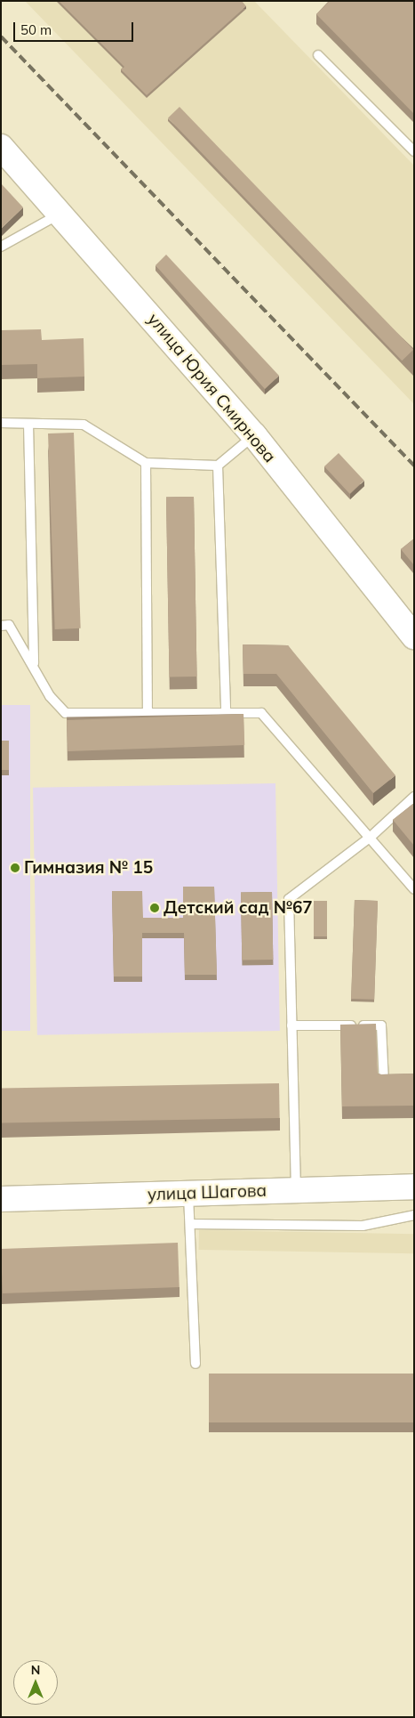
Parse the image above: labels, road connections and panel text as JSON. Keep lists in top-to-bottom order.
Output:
{
  "streets": {
    "main road": ["улица Юрия Смирнова", "улица Шагова"]
  },
  "places": ["Гимназия № 15", "Детский сад №67"],
  "scale_bar": "50 m",
  "north": "top"
}
